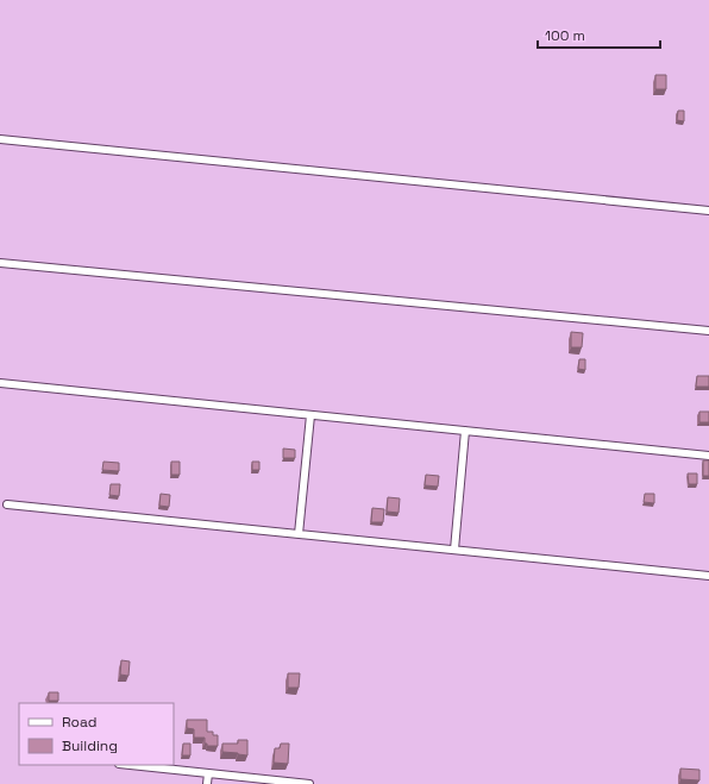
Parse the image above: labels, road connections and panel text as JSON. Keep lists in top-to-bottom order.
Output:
{
  "legend": ["Road", "Building"],
  "scale_bar": "100 m"
}
